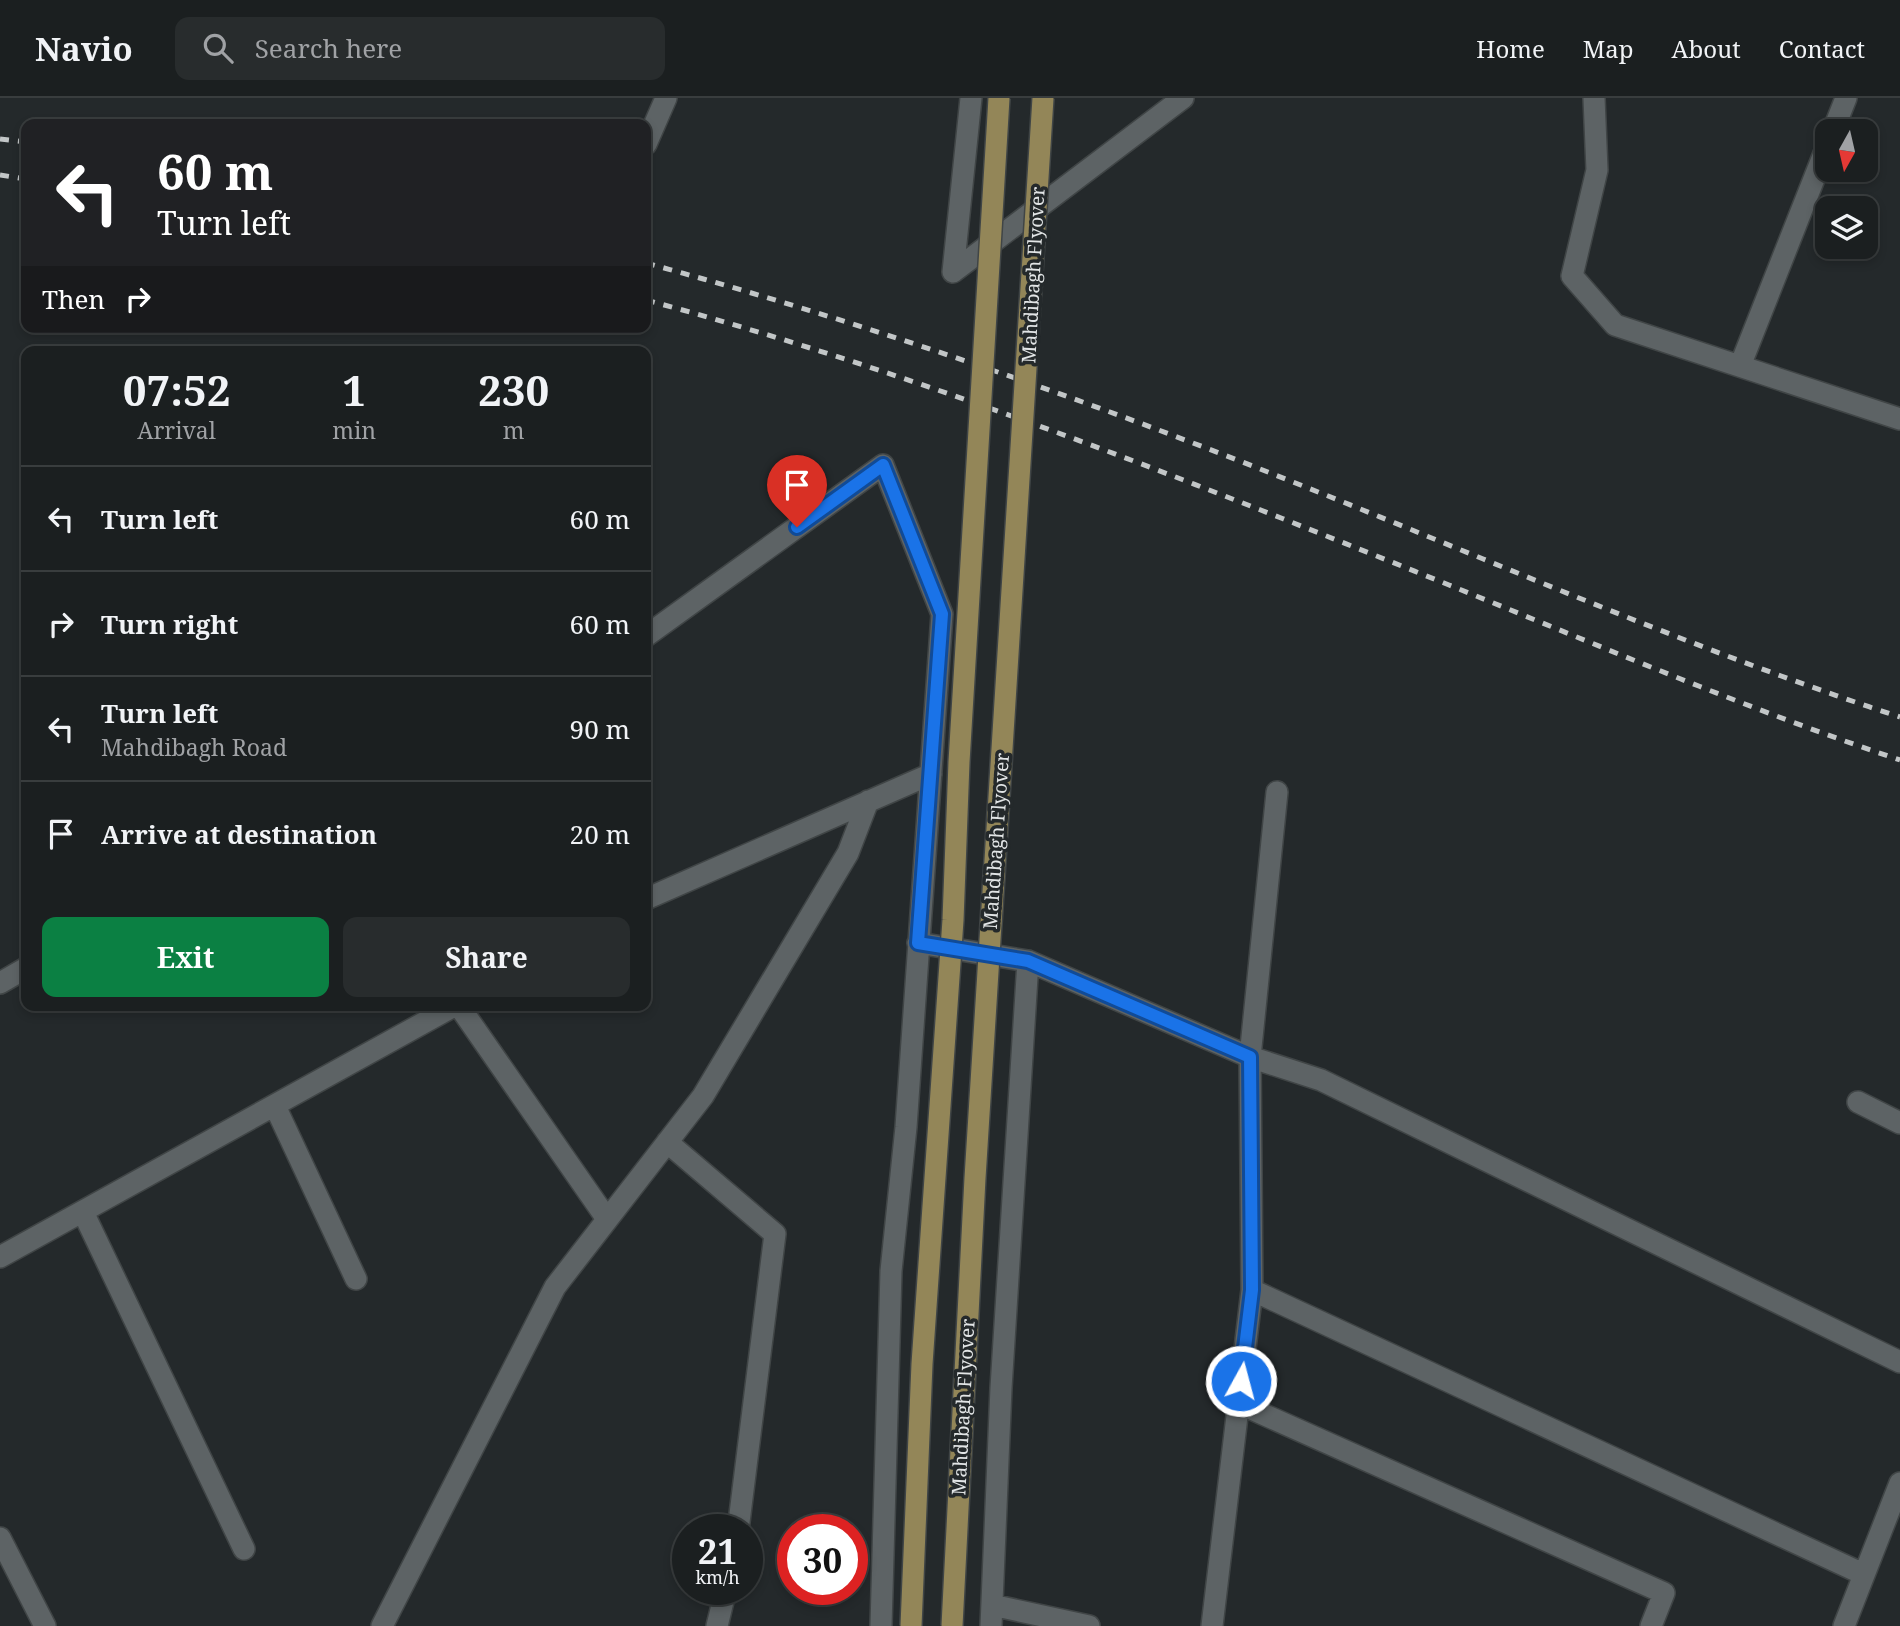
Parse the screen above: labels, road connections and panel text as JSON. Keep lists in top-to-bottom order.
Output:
{
  "streets": {
    "main road": ["Mahdibagh Flyover"]
  },
  "north": "bottom",
  "page": {
    "header": "Navio",
    "search": "Search here",
    "nav": [
      "Home",
      "Map",
      "About",
      "Contact"
    ],
    "turn": ["60 m", "Turn left"],
    "then": "Then",
    "eta": [
      "07:52",
      "Arrival",
      "1",
      "min",
      "230",
      "m"
    ],
    "list": [
      {
        "name": "Turn left",
        "value": "60 m"
      },
      {
        "name": "Turn right",
        "value": "60 m"
      },
      {
        "name": "Turn left",
        "note": "Mahdibagh Road",
        "value": "90 m"
      },
      {
        "name": "Arrive at destination",
        "value": "20 m"
      }
    ],
    "buttons": ["Exit", "Share"],
    "speed": "21 km/h",
    "limit": "30"
  }
}
